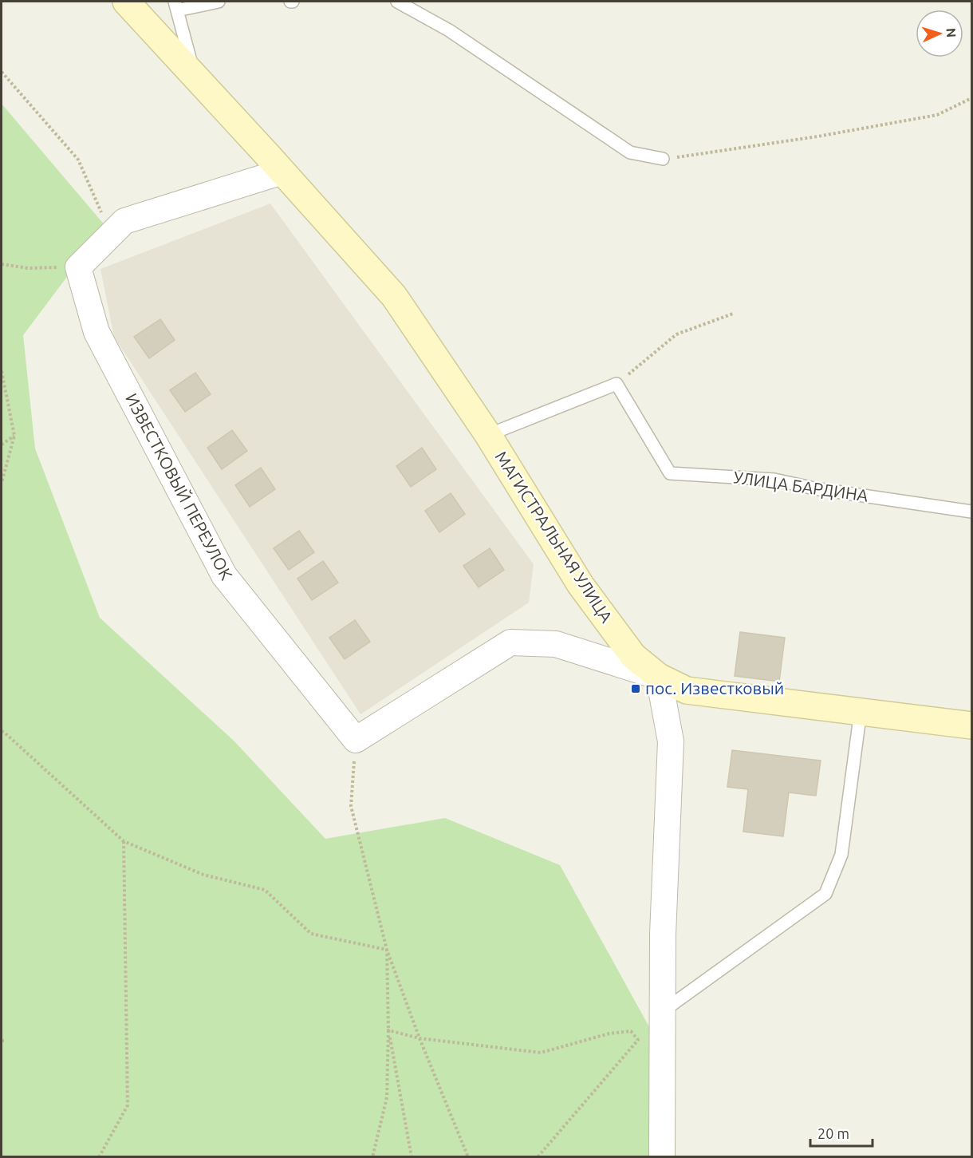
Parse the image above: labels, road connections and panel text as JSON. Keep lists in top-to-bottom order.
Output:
{
  "streets": {
    "street": ["ИЗВЕСТКОВЫЙ ПЕРЕУЛОК", "МАГИСТРАЛЬНАЯ УЛИЦА"],
    "lane": ["УЛИЦА БАРДИНА"]
  },
  "places": {
    "transit": ["пос. Известковый"]
  },
  "scale_bar": "20 m",
  "north": "right"
}
